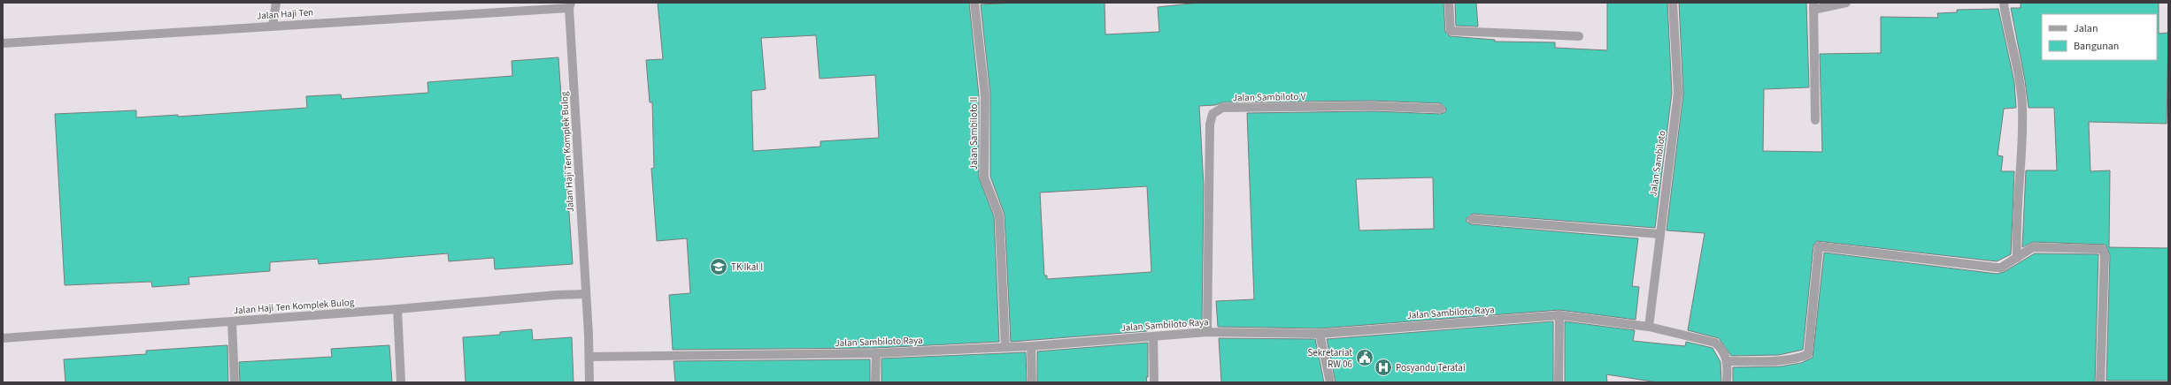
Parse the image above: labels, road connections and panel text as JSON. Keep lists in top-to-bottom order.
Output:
{
  "streets": {
    "street": [
      "Jalan Haji Ten",
      "Jalan Sambiloto V",
      "Jalan Sambiloto II",
      "Jalan Haji Ten Komplek Bulog",
      "Jalan Sambiloto",
      "Jalan Sambiloto Raya"
    ]
  },
  "crossings": [
    ["Jalan Haji Ten", "Jalan Haji Ten Komplek Bulog"],
    ["Jalan Sambiloto V", "Jalan Sambiloto Raya"],
    ["Jalan Sambiloto II", "Jalan Sambiloto Raya"],
    ["Jalan Haji Ten Komplek Bulog", "Jalan Sambiloto Raya"],
    ["Jalan Sambiloto", "Jalan Sambiloto Raya"]
  ],
  "places": {
    "school or university": ["TK Ikal I"],
    "public building": ["Sekretariat RW 06"],
    "hospital": ["Posyandu Teratai"]
  },
  "legend": ["Jalan", "Bangunan"]
}
